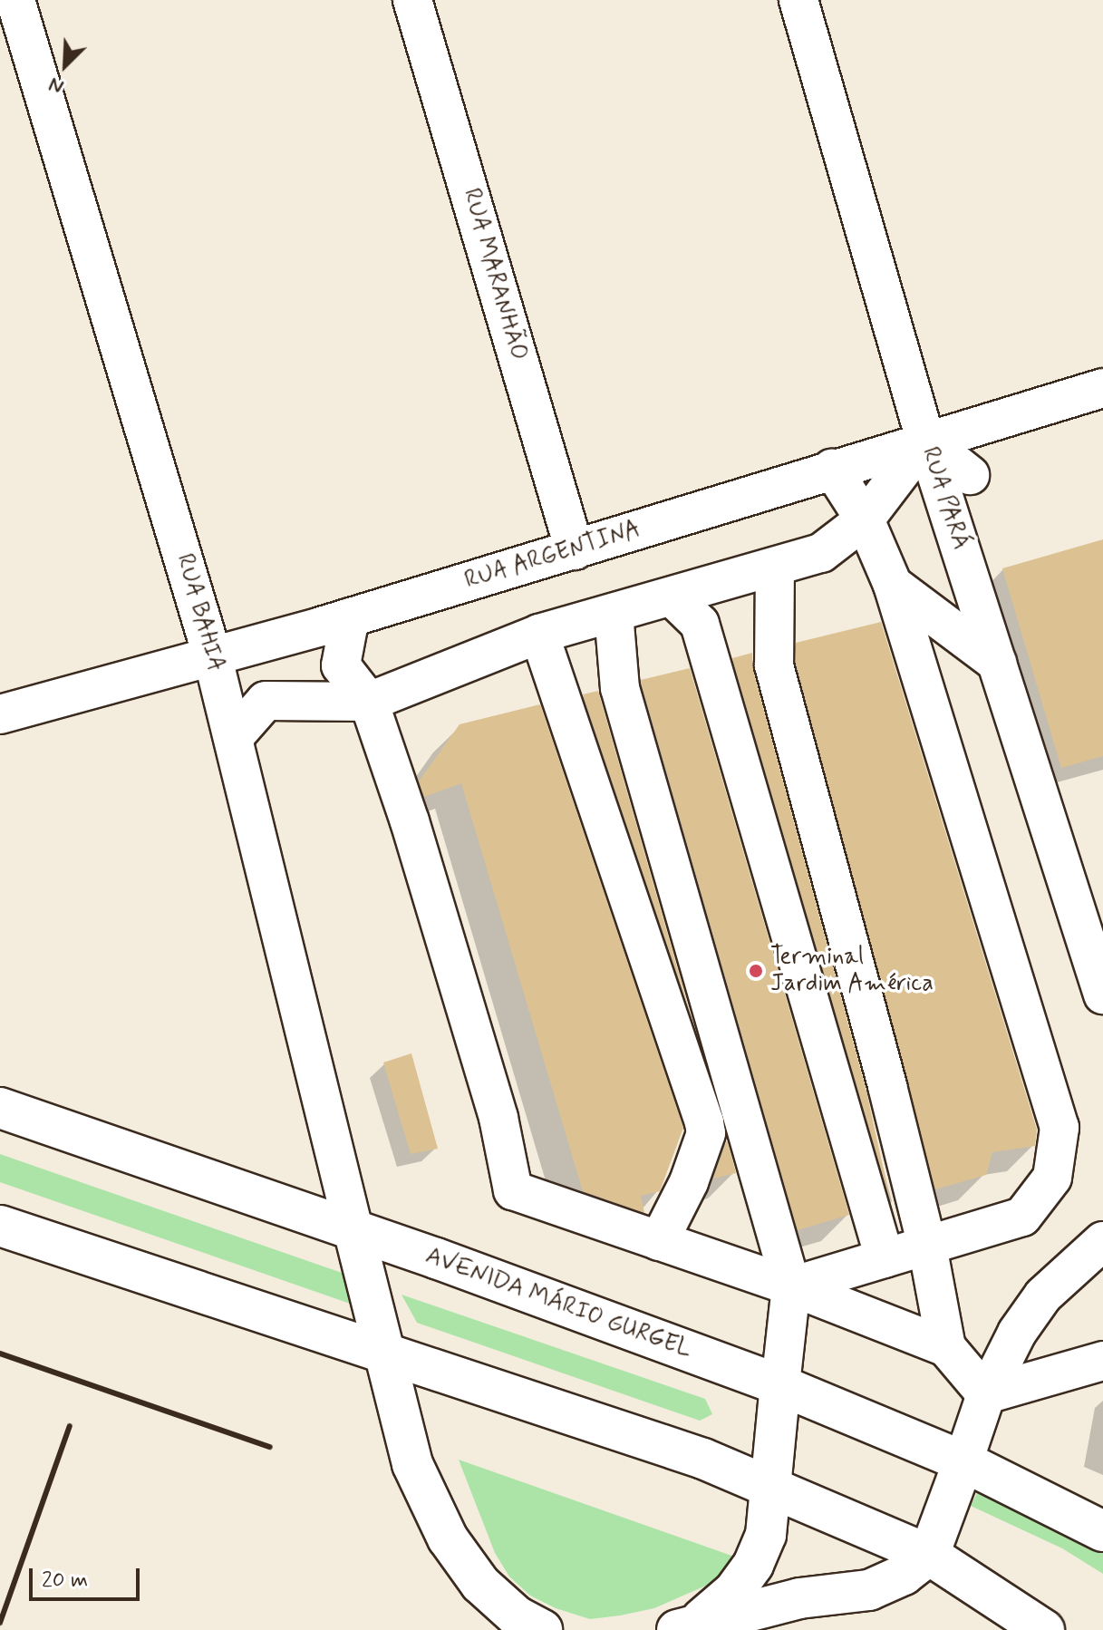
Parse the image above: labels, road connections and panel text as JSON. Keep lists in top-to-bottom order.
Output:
{
  "streets": {
    "main road": ["AVENIDA MÁRIO GURGEL"],
    "street": [
      "RUA MARANHÃO",
      "RUA PARÁ",
      "RUA ARGENTINA",
      "RUA BAHIA"
    ]
  },
  "crossings": [
    ["RUA MARANHÃO", "RUA ARGENTINA"],
    ["RUA PARÁ", "RUA ARGENTINA"],
    ["RUA ARGENTINA", "RUA BAHIA"],
    ["RUA BAHIA", "AVENIDA MÁRIO GURGEL"]
  ],
  "places": ["Terminal Jardim América"],
  "scale_bar": "20 m",
  "north": "bottom left"
}
